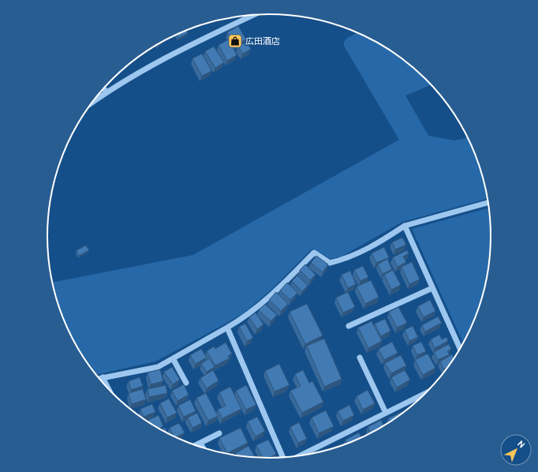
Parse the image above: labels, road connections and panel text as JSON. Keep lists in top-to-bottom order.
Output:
{
  "places": {
    "shop": ["広田酒店"]
  },
  "north": "top right"
}
